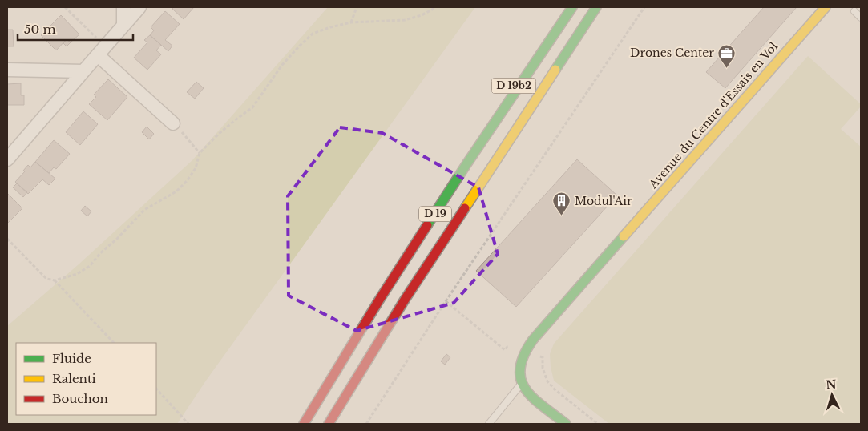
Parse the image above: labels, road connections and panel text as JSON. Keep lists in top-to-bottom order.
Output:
{
  "streets": {
    "main road": ["D 19b2", "Avenue du Centre d'Essais en Vol", "D 19"]
  },
  "crossings": [
    ["D 19b2", "D 19"]
  ],
  "places": {
    "office": ["Drones Center"],
    "building": ["Modul'Air"]
  },
  "legend": ["Fluide", "Ralenti", "Bouchon"],
  "scale_bar": "50 m",
  "north": "top"
}
